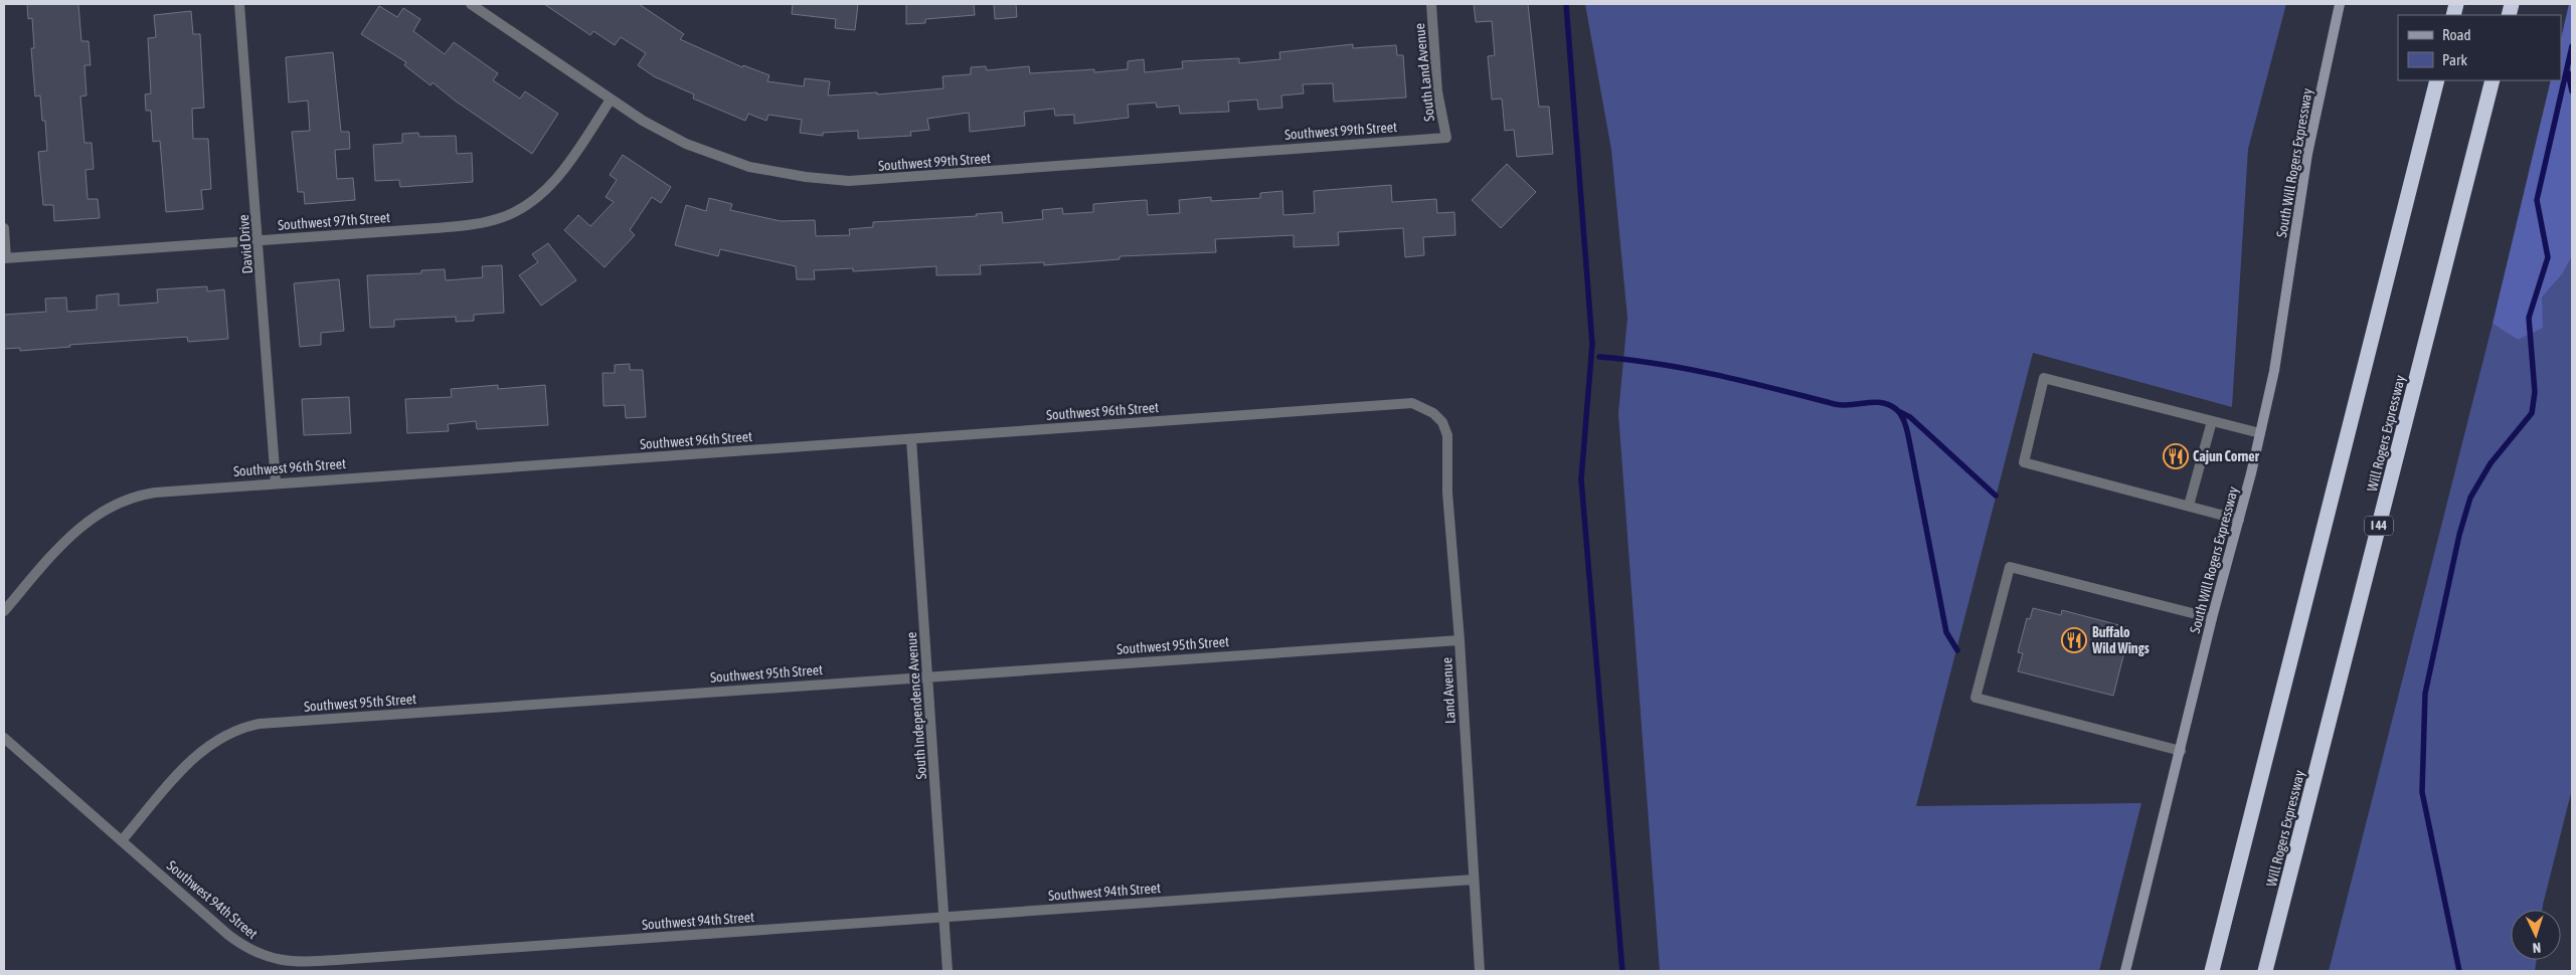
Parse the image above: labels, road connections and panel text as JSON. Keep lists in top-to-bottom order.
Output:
{
  "streets": {
    "highway": ["Will Rogers Expressway", "I 44"],
    "main road": ["South Will Rogers Expressway"],
    "street": [
      "South Land Avenue",
      "Southwest 99th Street",
      "Southwest 97th Street",
      "David Drive",
      "Southwest 96th Street",
      "Southwest 95th Street",
      "Land Avenue",
      "South Independence Avenue",
      "Southwest 94th Street"
    ]
  },
  "crossings": [
    ["South Land Avenue", "Southwest 99th Street"],
    ["Southwest 99th Street", "Southwest 97th Street"],
    ["Southwest 97th Street", "David Drive"],
    ["David Drive", "Southwest 96th Street"],
    ["Southwest 96th Street", "Land Avenue"],
    ["Southwest 96th Street", "South Independence Avenue"],
    ["Southwest 95th Street", "Land Avenue"],
    ["Southwest 95th Street", "South Independence Avenue"],
    ["Southwest 95th Street", "Southwest 94th Street"],
    ["Land Avenue", "Southwest 94th Street"],
    ["South Independence Avenue", "Southwest 94th Street"]
  ],
  "places": {
    "restaurant": ["Cajun Corner", "Buffalo Wild Wings"]
  },
  "legend": ["Road", "Park"],
  "north": "bottom"
}
